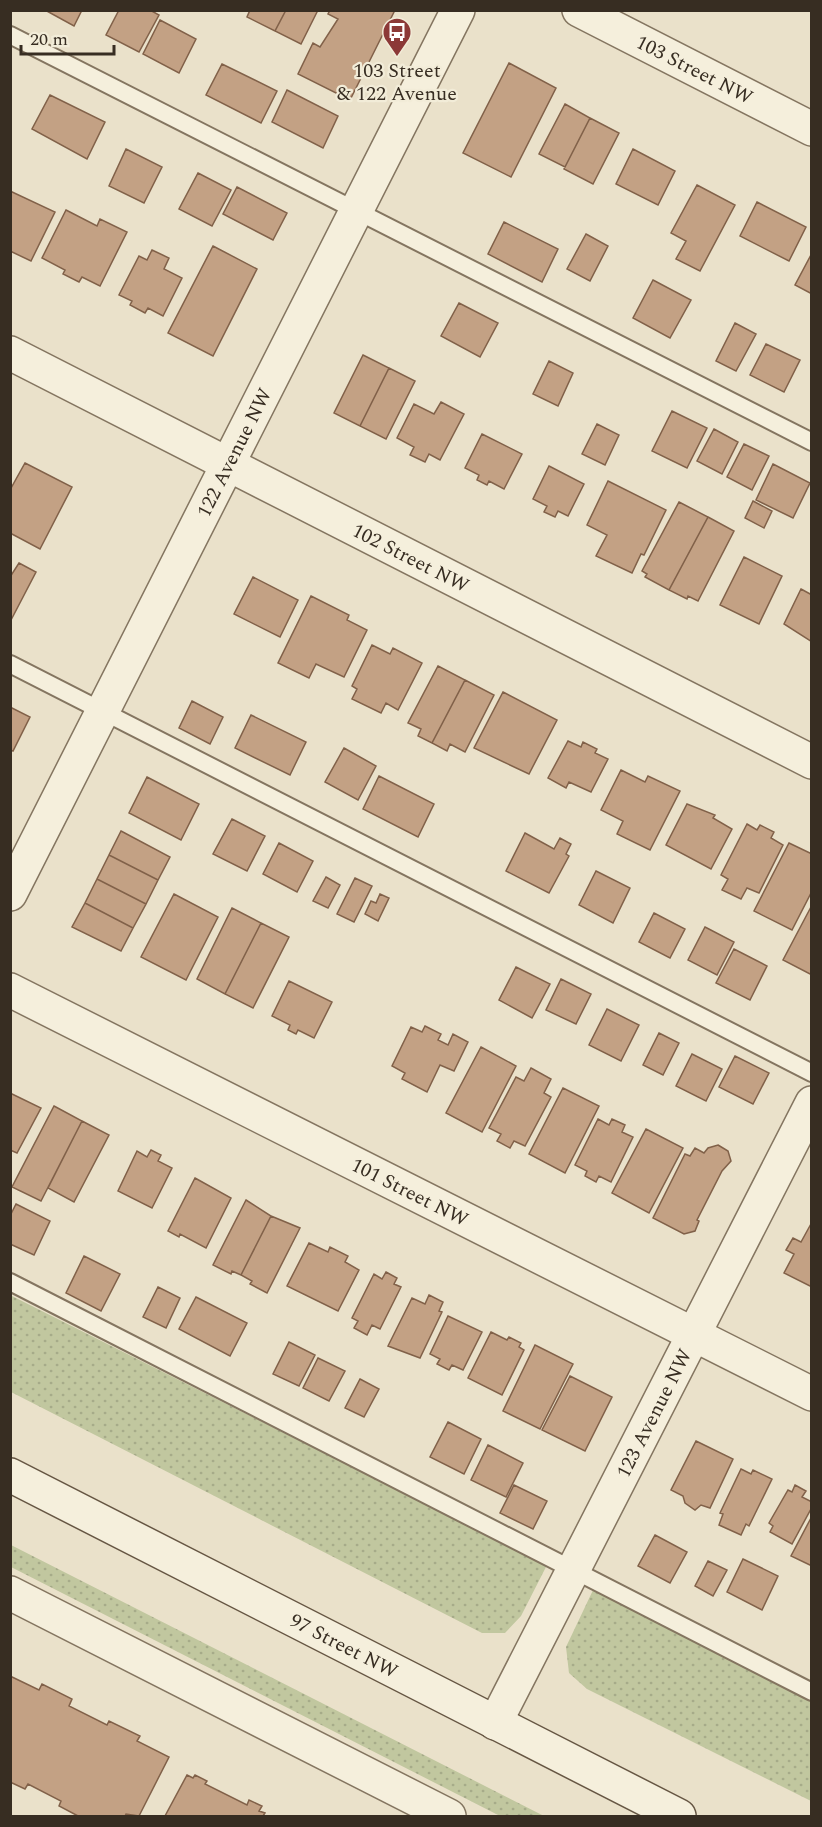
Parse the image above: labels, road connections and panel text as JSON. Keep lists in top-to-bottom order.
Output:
{
  "streets": {
    "street": [
      "103 Street NW",
      "122 Avenue NW",
      "102 Street NW",
      "101 Street NW",
      "123 Avenue NW",
      "97 Street NW"
    ]
  },
  "crossings": [
    ["122 Avenue NW", "102 Street NW"],
    ["101 Street NW", "123 Avenue NW"],
    ["123 Avenue NW", "97 Street NW"]
  ],
  "places": {
    "bus stop": ["103 Street & 122 Avenue"]
  },
  "scale_bar": "20 m"
}
